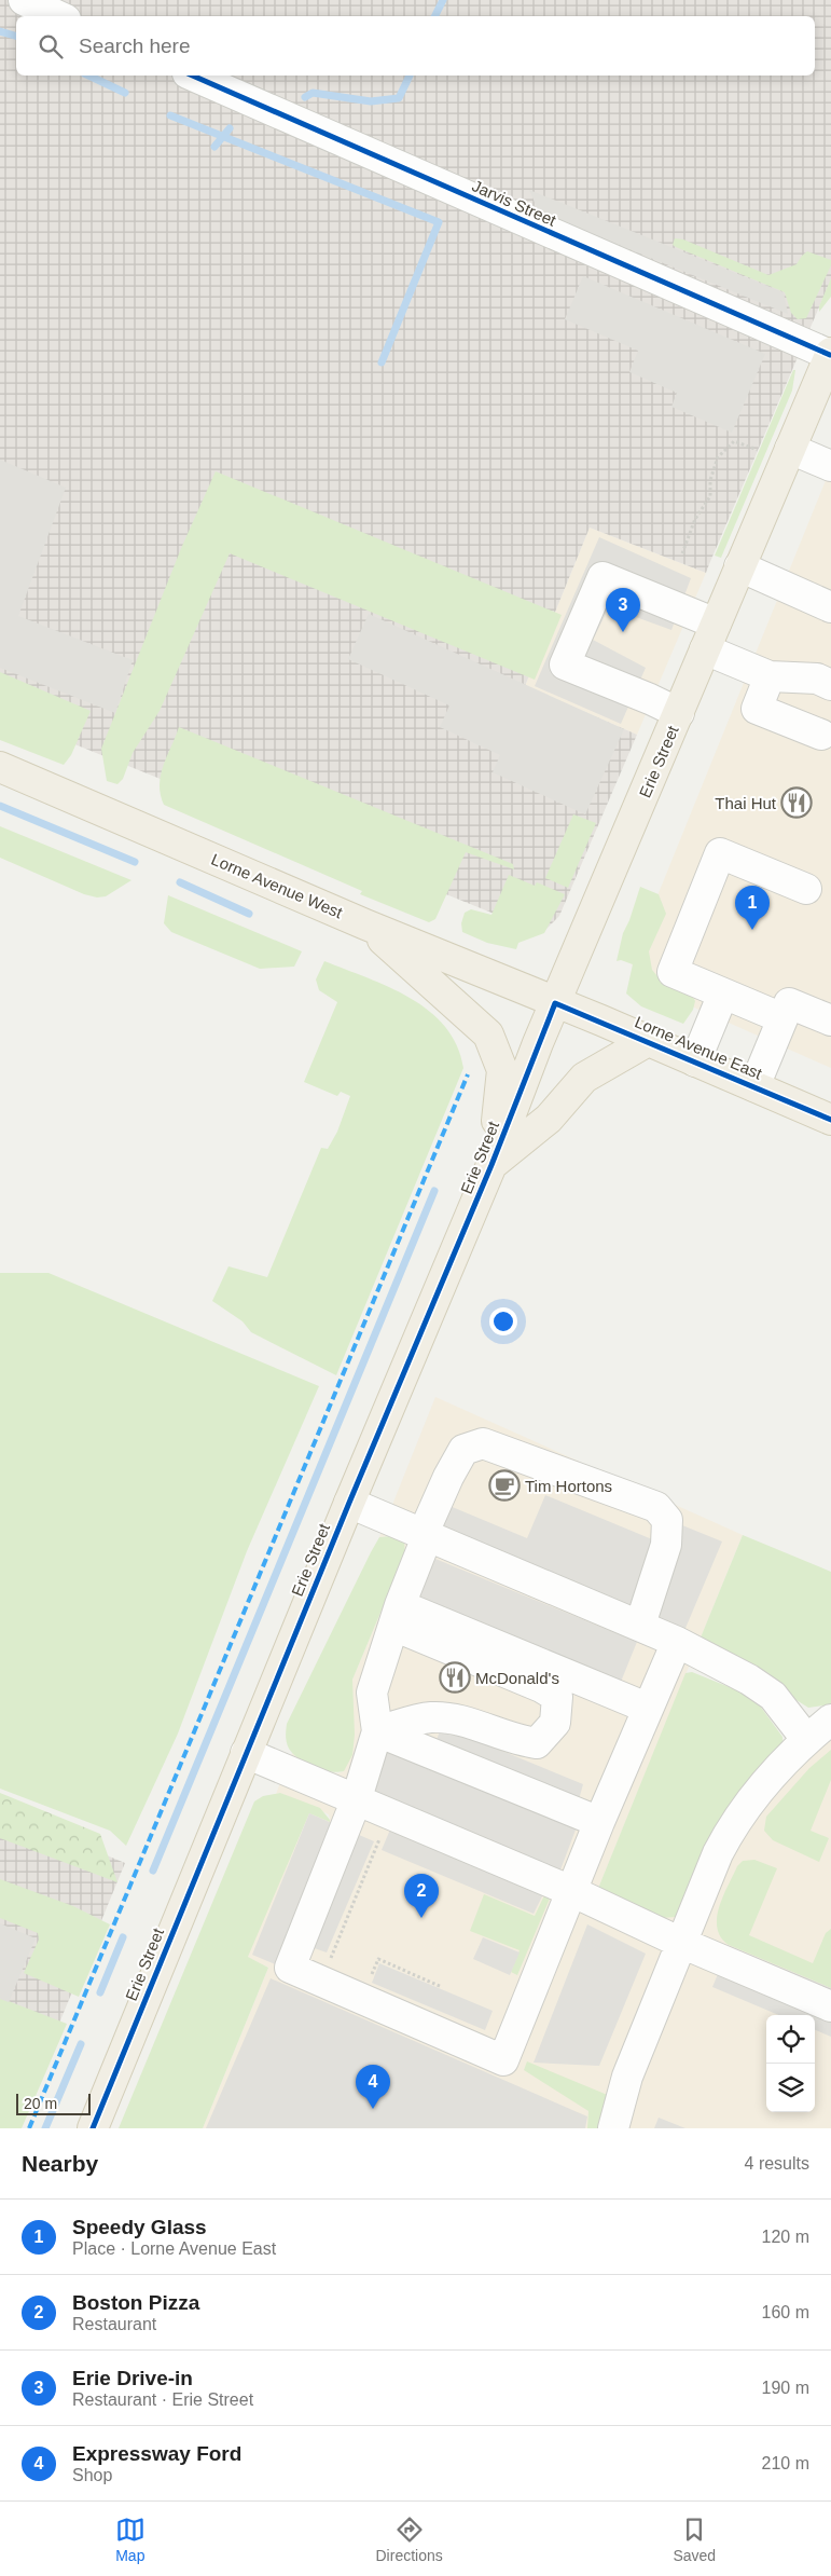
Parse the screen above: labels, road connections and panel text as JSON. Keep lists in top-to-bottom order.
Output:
{
  "streets": {
    "main road": ["Erie Street", "Lorne Avenue West", "Lorne Avenue East"],
    "street": ["Jarvis Street"]
  },
  "crossings": [
    ["Jarvis Street", "Erie Street"],
    ["Erie Street", "Lorne Avenue West"],
    ["Erie Street", "Lorne Avenue East"],
    ["Lorne Avenue West", "Lorne Avenue East"]
  ],
  "places": {
    "restaurant": ["Thai Hut", "McDonald's"],
    "cafe": ["Tim Hortons"]
  },
  "scale_bar": "20 m",
  "page": {
    "search": "Search here",
    "pins": [
      "3",
      "1",
      "2",
      "4"
    ],
    "scale": "20 m",
    "heading": ["Nearby", "4 results"],
    "list": [
      {
        "mark": "1",
        "name": "Speedy Glass",
        "note": "Place · Lorne Avenue East",
        "value": "120 m"
      },
      {
        "mark": "2",
        "name": "Boston Pizza",
        "note": "Restaurant",
        "value": "160 m"
      },
      {
        "mark": "3",
        "name": "Erie Drive-in",
        "note": "Restaurant · Erie Street",
        "value": "190 m"
      },
      {
        "mark": "4",
        "name": "Expressway Ford",
        "note": "Shop",
        "value": "210 m"
      }
    ],
    "nav": ["Map", "Directions", "Saved"]
  }
}
